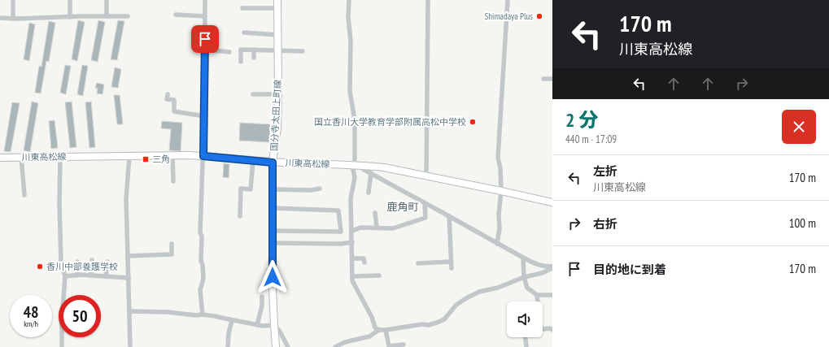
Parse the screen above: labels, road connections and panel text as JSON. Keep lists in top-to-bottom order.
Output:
{
  "streets": {
    "main road": ["国分寺太田上町線", "川東高松線"]
  },
  "crossings": [
    ["国分寺太田上町線", "川東高松線"]
  ],
  "districts": ["鹿角町"],
  "places": {
    "other": ["Shimadaya Plus", "国立香川大学教育学部附属高松中学校", "香川中部養護学校"],
    "transit": ["三角"]
  },
  "page": {
    "turn": ["170 m", "川東高松線"],
    "heading": ["2 分", "440 m · 17:09"],
    "list": [
      {
        "name": "左折",
        "note": "川東高松線",
        "value": "170 m"
      },
      {
        "name": "右折",
        "value": "100 m"
      },
      {
        "name": "目的地に到着",
        "value": "170 m"
      }
    ],
    "speed": "48 km/h",
    "limit": "50"
  }
}
